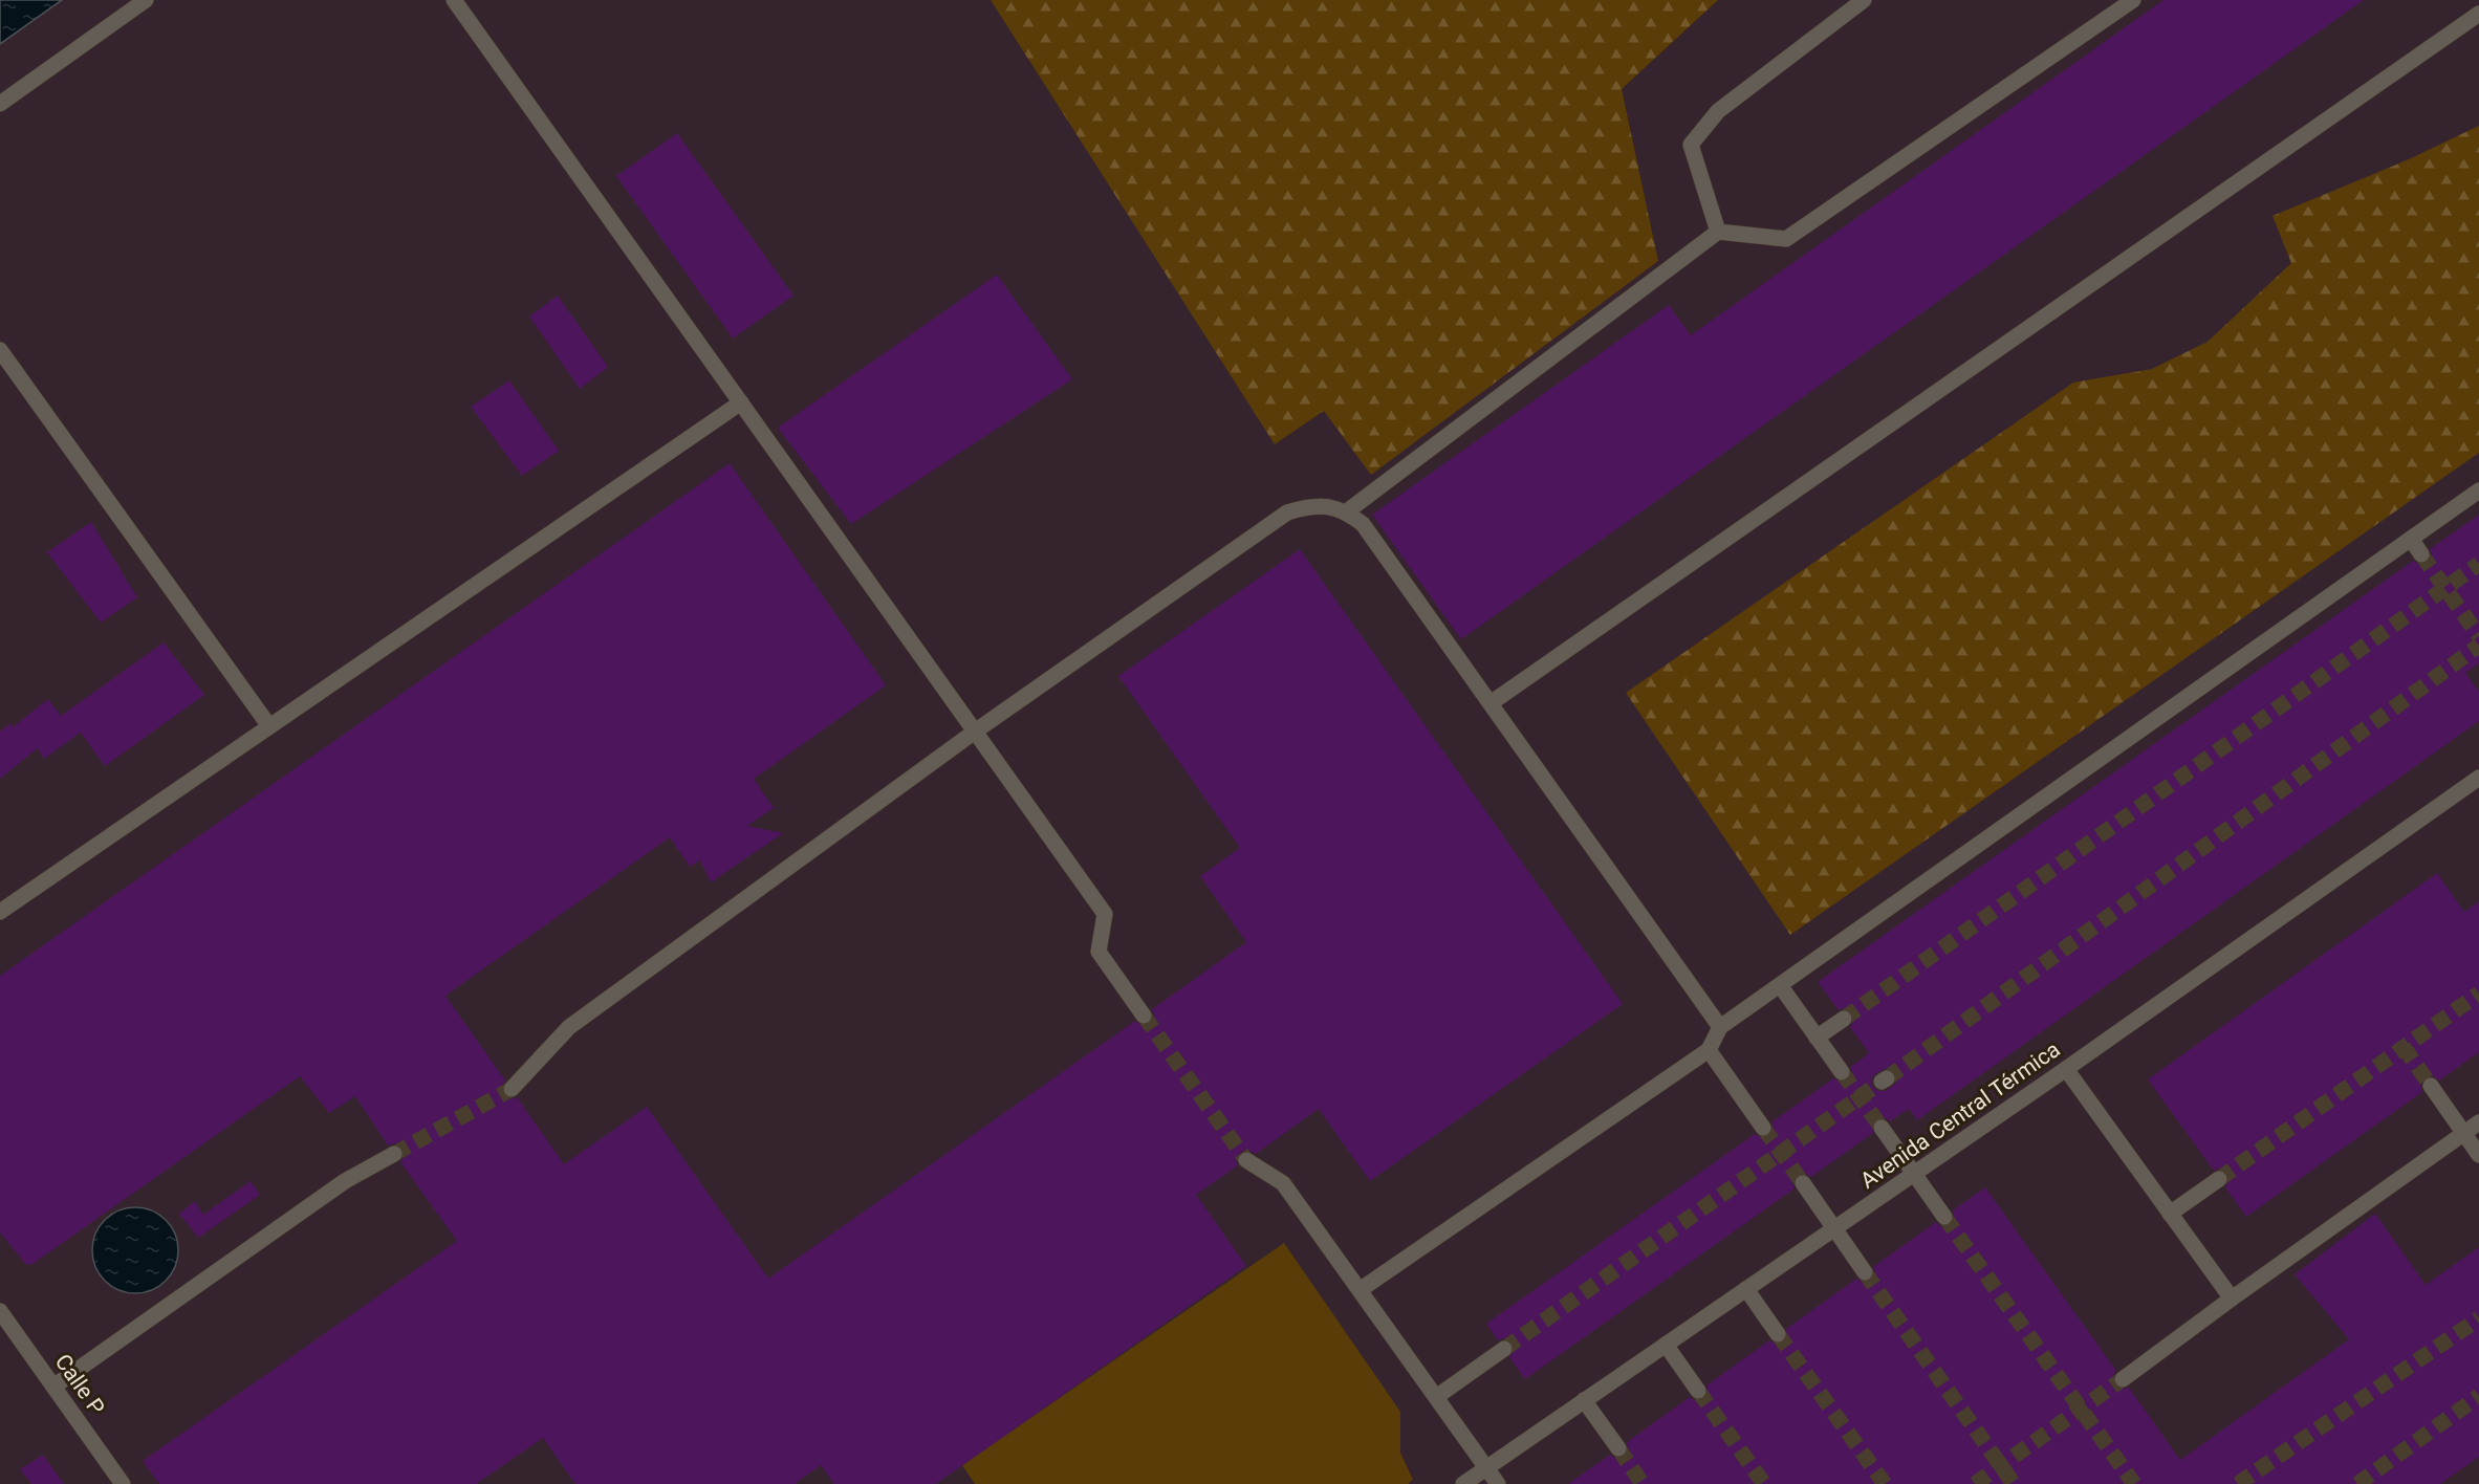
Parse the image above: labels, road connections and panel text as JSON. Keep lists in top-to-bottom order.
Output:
{
  "streets": {
    "lane": ["Avenida Central Térmica", "Calle P"]
  }
}
